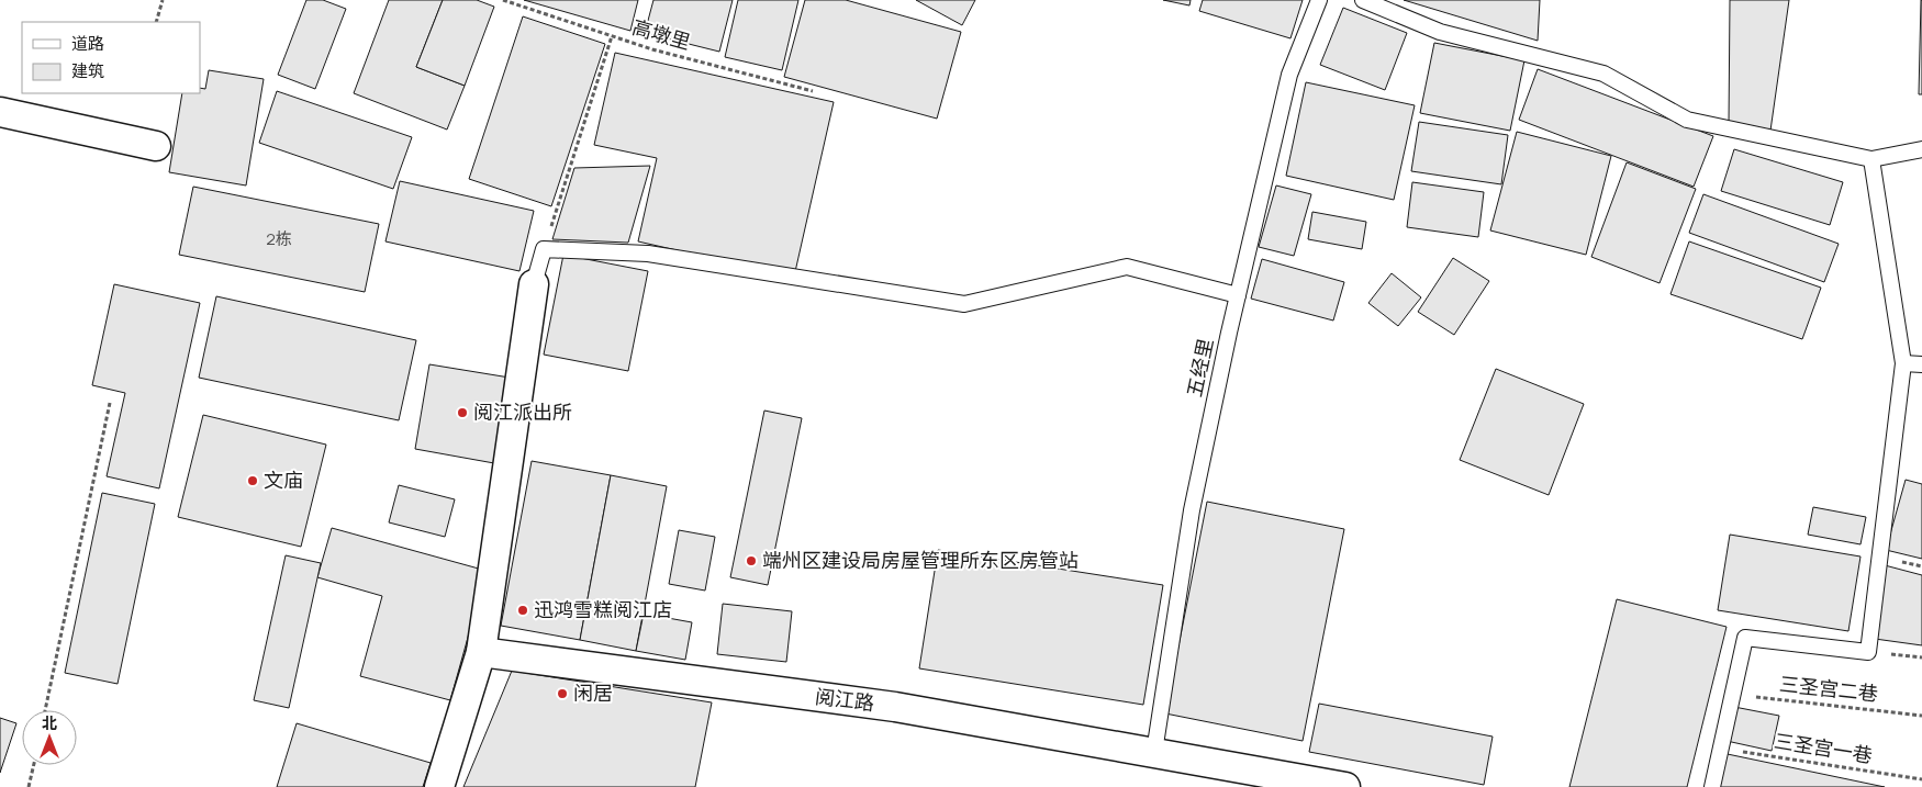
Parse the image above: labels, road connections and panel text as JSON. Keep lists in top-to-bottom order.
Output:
{
  "streets": {
    "street": ["阅江路"],
    "lane": ["五经里"],
    "path": ["高墩里", "三圣宫二巷", "三圣宫一巷"]
  },
  "crossings": [
    ["五经里", "阅江路"]
  ],
  "places": [
    "阅江派出所",
    "文庙",
    "端州区建设局房屋管理所东区房管站",
    "迅鸿雪糕阅江店",
    "闲居"
  ],
  "house_numbers": ["2栋"],
  "legend": ["道路", "建筑"],
  "north": "top"
}
